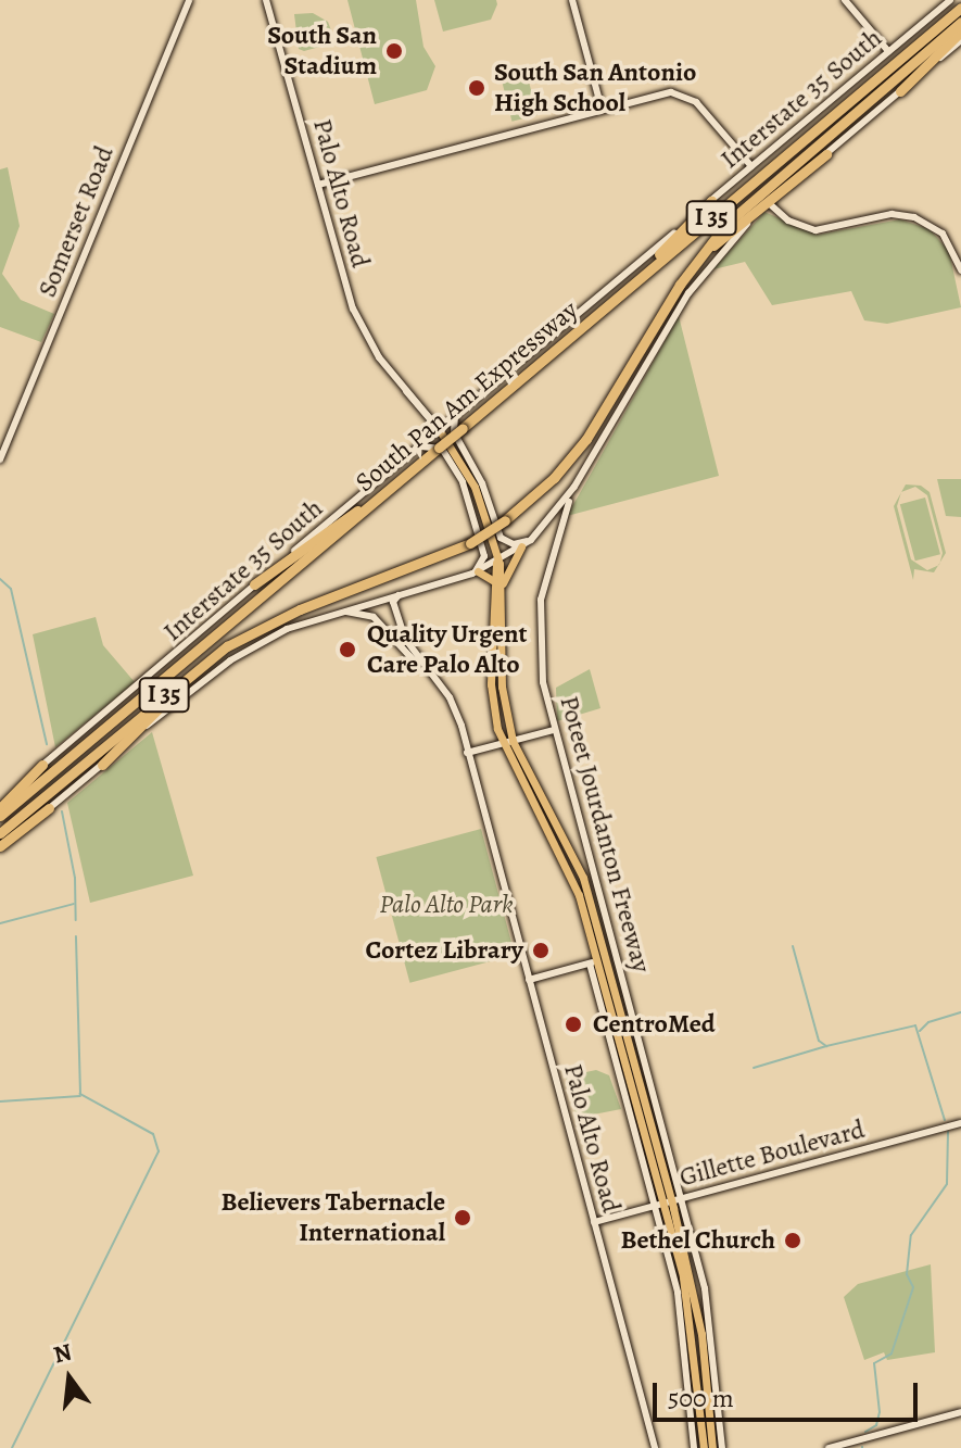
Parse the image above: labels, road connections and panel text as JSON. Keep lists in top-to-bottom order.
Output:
{
  "streets": {
    "highway": ["I 35", "South Pan Am Expressway"],
    "main road": [
      "Interstate 35 South",
      "Palo Alto Road",
      "Somerset Road",
      "Poteet Jourdanton Freeway",
      "Gillette Boulevard"
    ]
  },
  "crossings": [
    ["Interstate 35 South", "Poteet Jourdanton Freeway"],
    ["Palo Alto Road", "Poteet Jourdanton Freeway"],
    ["Palo Alto Road", "Gillette Boulevard"],
    ["Poteet Jourdanton Freeway", "Gillette Boulevard"]
  ],
  "parks": ["Palo Alto Park"],
  "places": [
    "South San Stadium",
    "South San Antonio High School",
    "Quality Urgent Care Palo Alto",
    "Cortez Library",
    "CentroMed",
    "Believers Tabernacle International",
    "Bethel Church"
  ],
  "scale_bar": "500 m",
  "north": "top"
}
